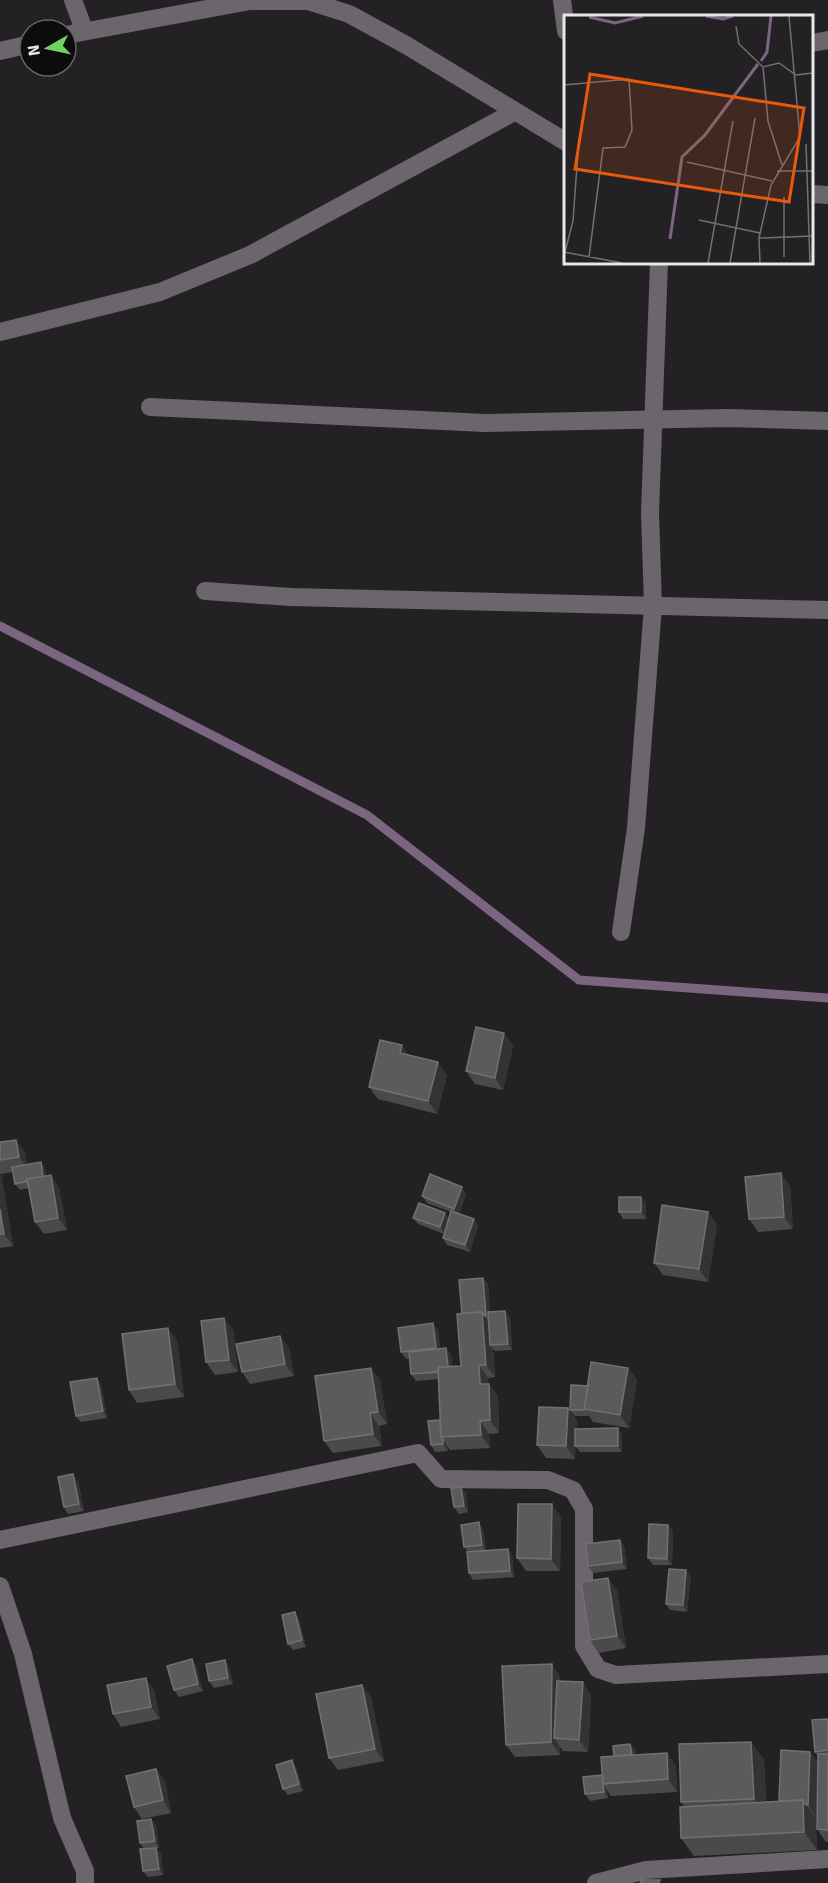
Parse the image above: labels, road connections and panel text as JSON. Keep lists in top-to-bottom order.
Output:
{
  "north": "left"
}
